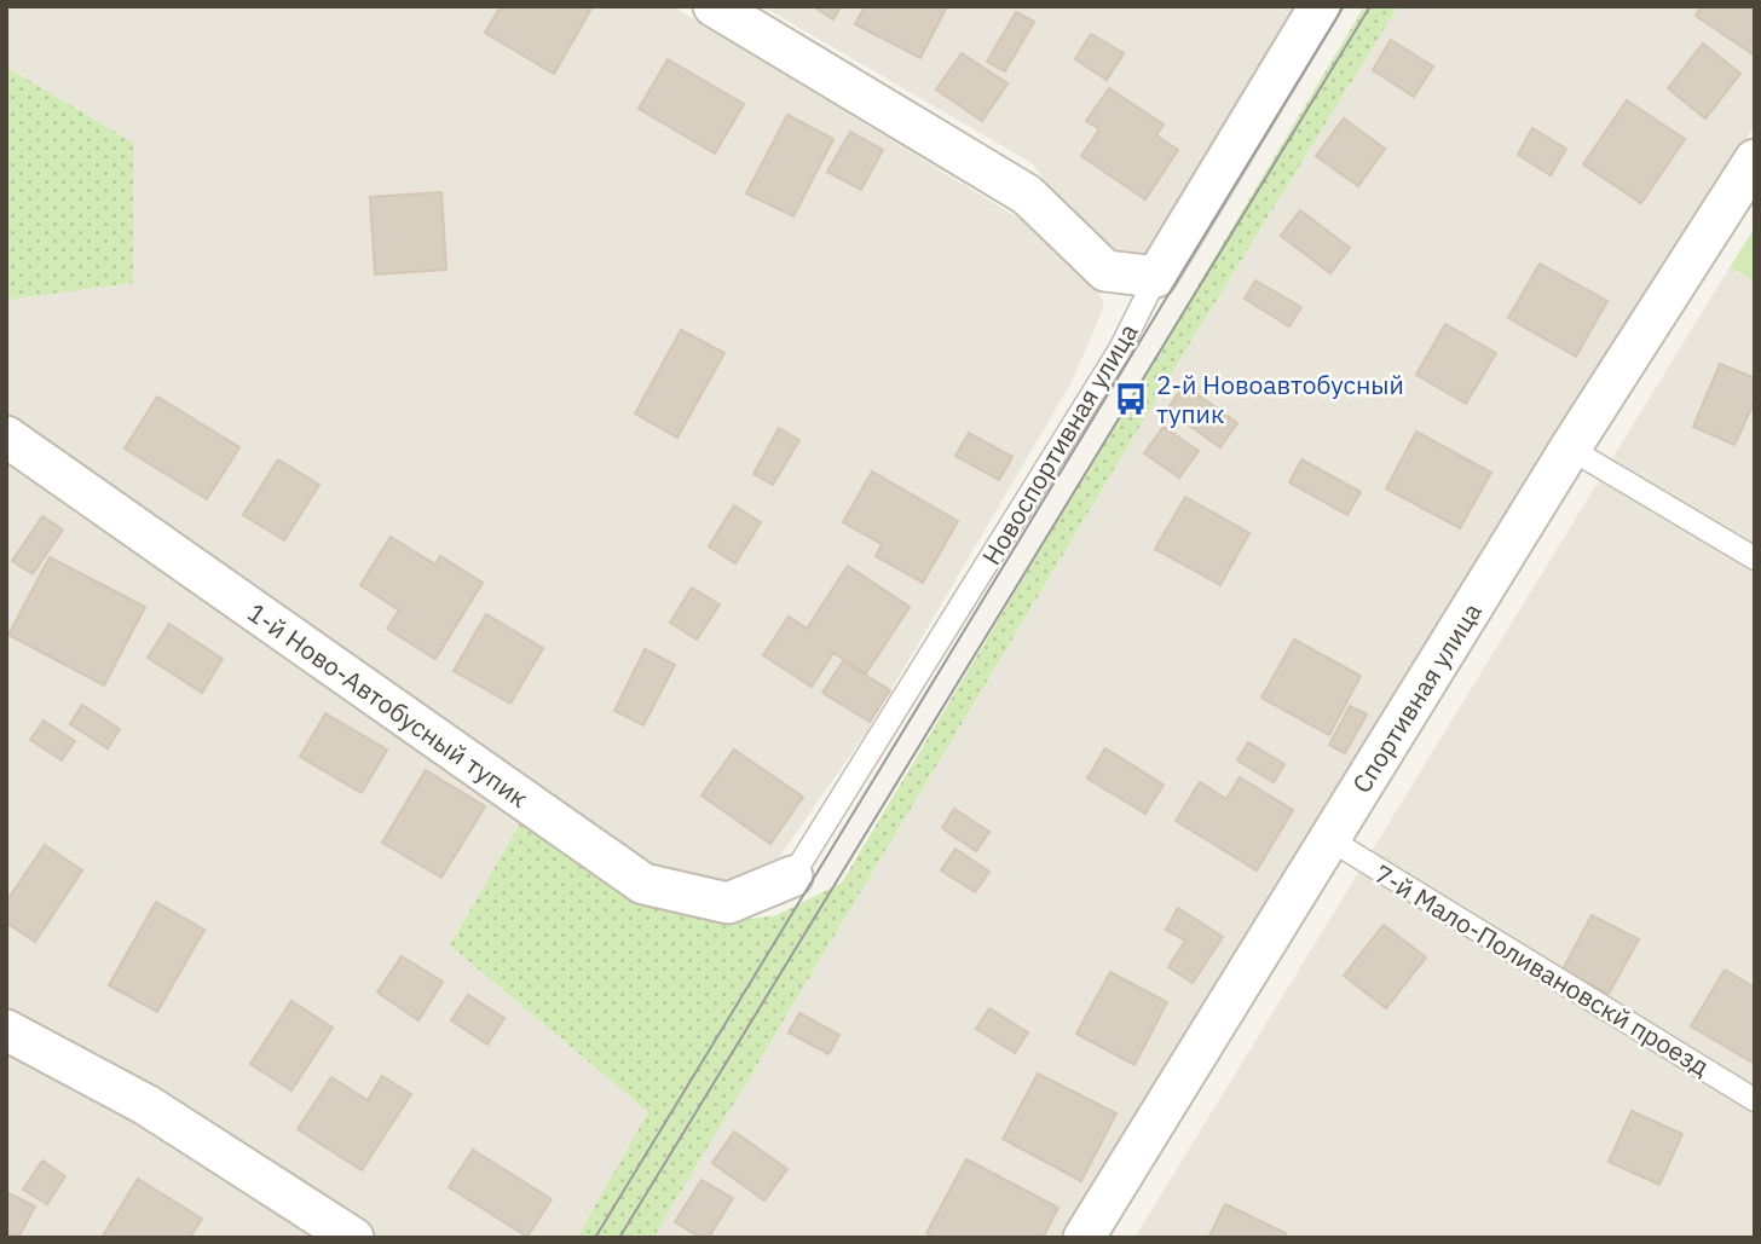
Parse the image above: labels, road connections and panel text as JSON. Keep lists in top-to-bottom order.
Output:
{
  "streets": {
    "street": ["Новоспортивная улица", "Спортивная улица", "1-й Ново-Автобусный тупик"],
    "lane": ["7-й Мало-Поливановскй проезд"]
  },
  "crossings": [
    ["Новоспортивная улица", "1-й Ново-Автобусный тупик"],
    ["Спортивная улица", "7-й Мало-Поливановскй проезд"]
  ],
  "places": {
    "bus stop": ["2-й Новоавтобусный тупик"]
  }
}
